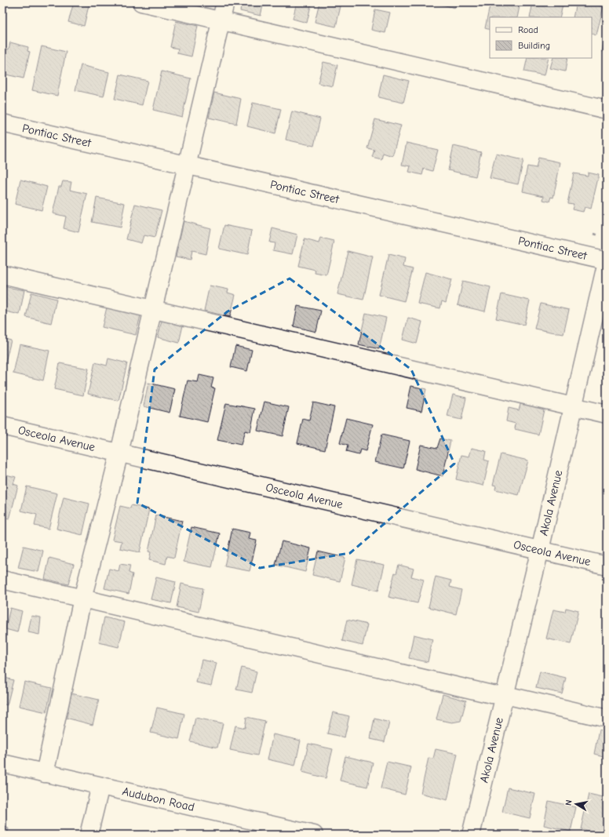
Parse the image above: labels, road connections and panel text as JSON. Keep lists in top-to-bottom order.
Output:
{
  "streets": {
    "street": [
      "Pontiac Street",
      "Osceola Avenue",
      "Akola Avenue",
      "Audubon Road"
    ]
  },
  "crossings": [
    ["Pontiac Street", "Akola Avenue"],
    ["Osceola Avenue", "Akola Avenue"]
  ],
  "legend": ["Road", "Building"],
  "north": "left"
}
